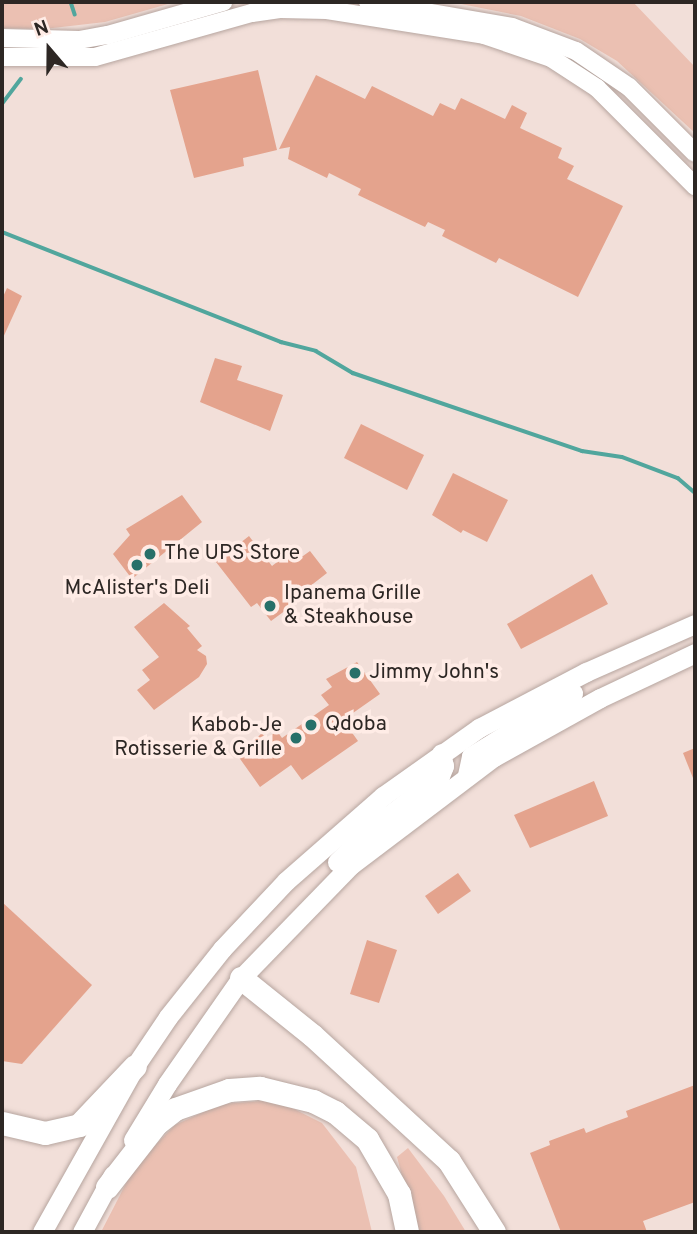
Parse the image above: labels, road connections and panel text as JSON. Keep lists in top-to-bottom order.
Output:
{
  "places": [
    "The UPS Store",
    "McAlister's Deli",
    "Ipanema Grille & Steakhouse",
    "Jimmy John's",
    "Qdoba",
    "Kabob-Je Rotisserie & Grille"
  ],
  "north": "top"
}
